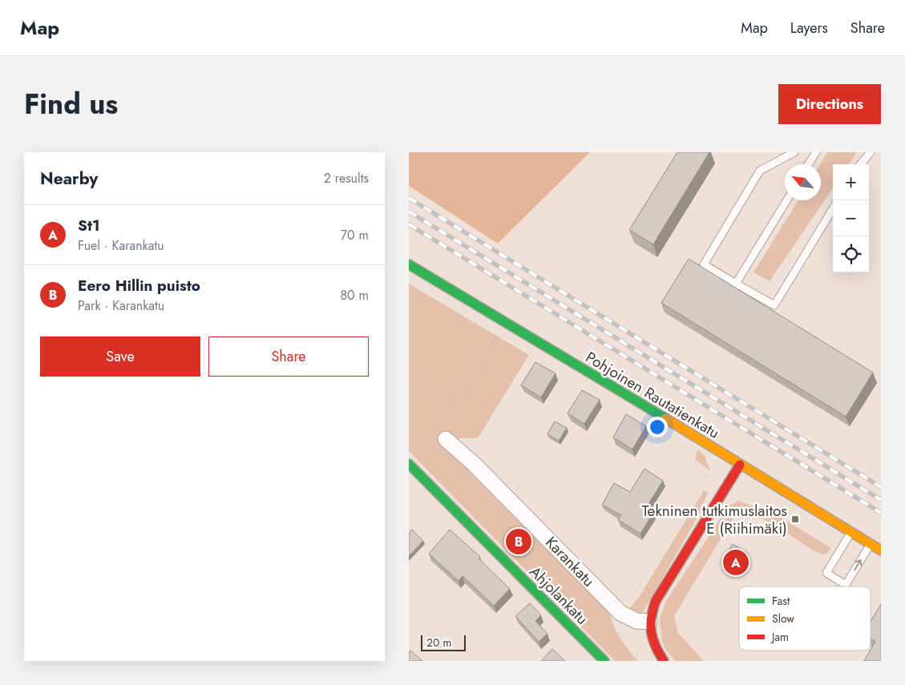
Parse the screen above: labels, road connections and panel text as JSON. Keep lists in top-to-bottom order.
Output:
{
  "streets": {
    "street": ["Pohjoinen Rautatienkatu", "Karankatu", "Ahjolankatu"]
  },
  "places": {
    "transit": ["Tekninen tutkimuslaitos E (Riihimäki)"]
  },
  "legend": ["Fast", "Slow", "Jam"],
  "scale_bar": "20 m",
  "north": "top left",
  "page": {
    "header": "Map",
    "nav": ["Map", "Layers", "Share"],
    "title": "Find us",
    "buttons": [
      "Directions",
      ["Save", "Share"]
    ],
    "heading": ["Nearby", "2 results"],
    "map_buttons": ["+", "−"],
    "list": [
      {
        "mark": "A",
        "name": "St1",
        "note": "Fuel · Karankatu",
        "value": "70 m"
      },
      {
        "mark": "B",
        "name": "Eero Hillin puisto",
        "note": "Park · Karankatu",
        "value": "80 m"
      }
    ],
    "pins": ["B", "A"],
    "scale": "20 m"
  }
}
